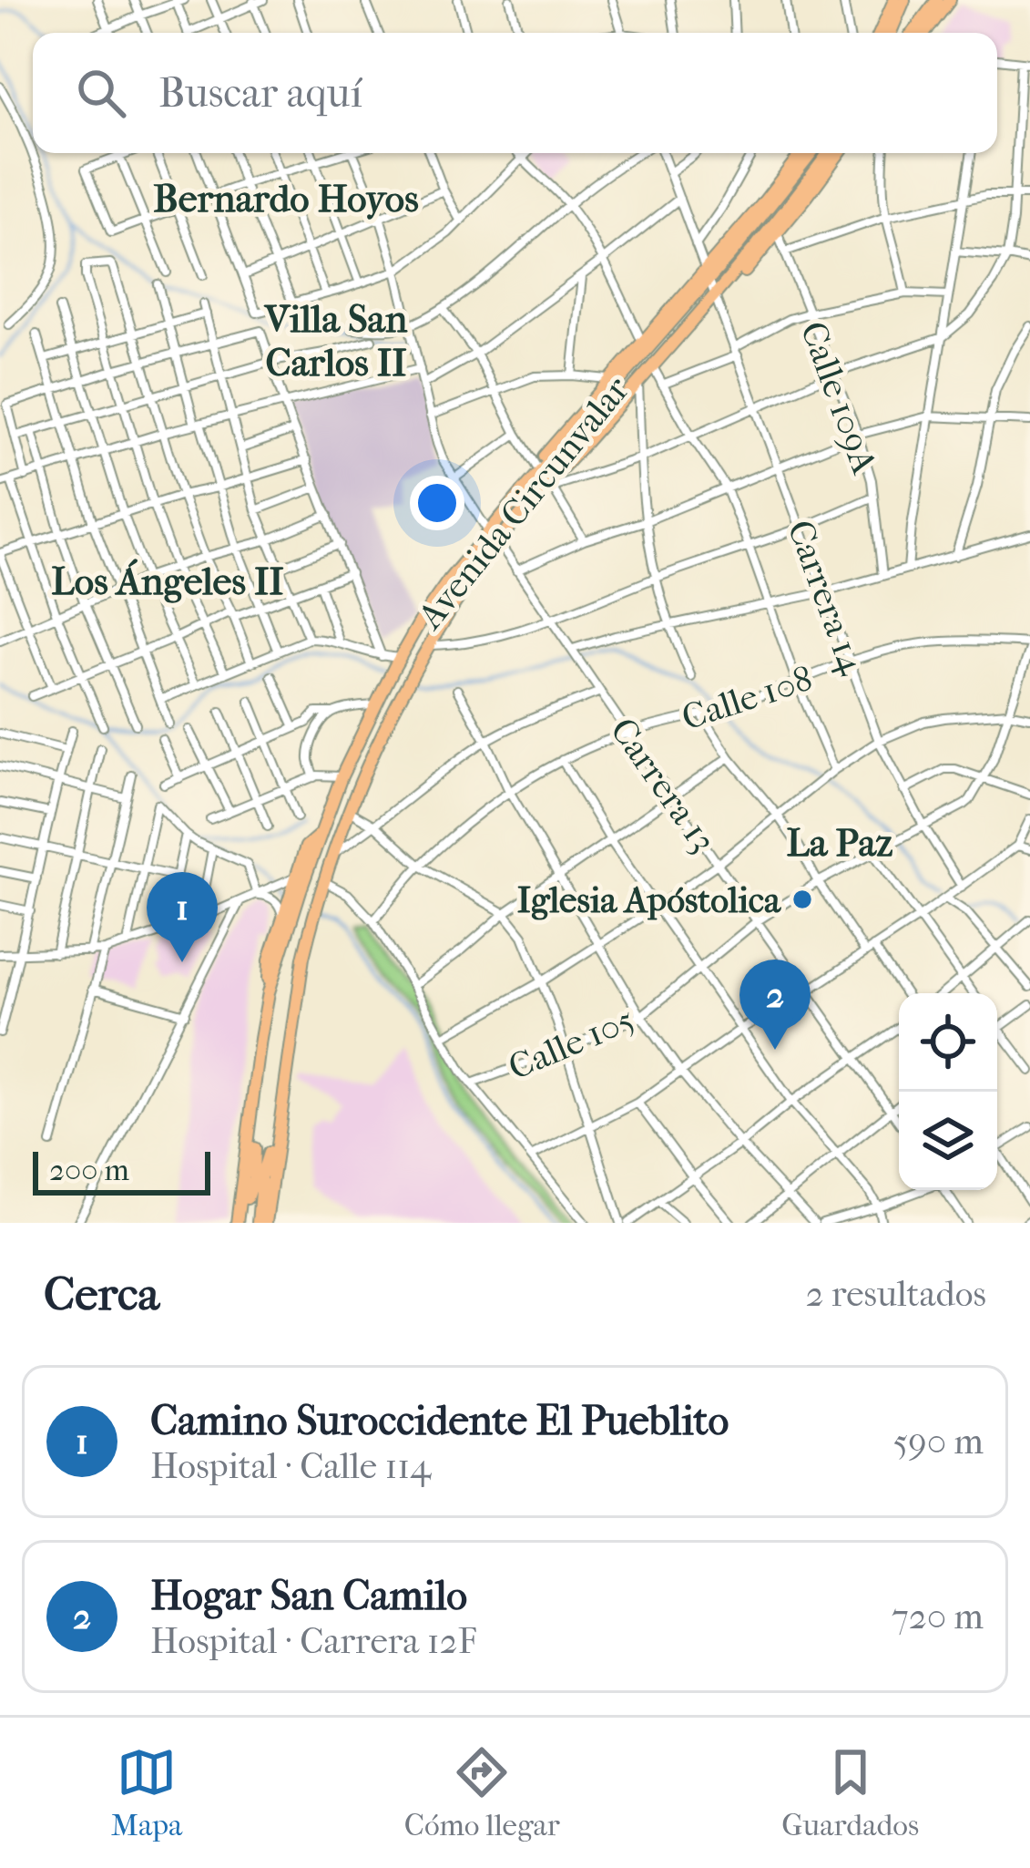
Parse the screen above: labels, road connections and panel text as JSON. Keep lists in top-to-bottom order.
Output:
{
  "streets": {
    "highway": ["Avenida Circunvalar"],
    "street": [
      "Calle 109A",
      "Carrera 14",
      "Calle 108",
      "Carrera 13",
      "Calle 105"
    ]
  },
  "crossings": [
    ["Avenida Circunvalar", "Carrera 14"],
    ["Avenida Circunvalar", "Carrera 13"],
    ["Carrera 14", "Calle 108"],
    ["Carrera 14", "Calle 105"],
    ["Calle 108", "Carrera 13"],
    ["Calle 108", "Calle 105"],
    ["Carrera 13", "Calle 105"]
  ],
  "districts": [
    "Bernardo Hoyos",
    "Villa San Carlos II",
    "Los Ángeles II",
    "La Paz"
  ],
  "places": ["Iglesia Apóstolica"],
  "scale_bar": "200 m",
  "page": {
    "search": "Buscar aquí",
    "pins": ["1", "2"],
    "scale": "200 m",
    "heading": ["Cerca", "2 resultados"],
    "list": [
      {
        "mark": "1",
        "name": "Camino Suroccidente El Pueblito",
        "note": "Hospital · Calle 114",
        "value": "590 m"
      },
      {
        "mark": "2",
        "name": "Hogar San Camilo",
        "note": "Hospital · Carrera 12F",
        "value": "720 m"
      }
    ],
    "nav": ["Mapa", "Cómo llegar", "Guardados"]
  }
}
